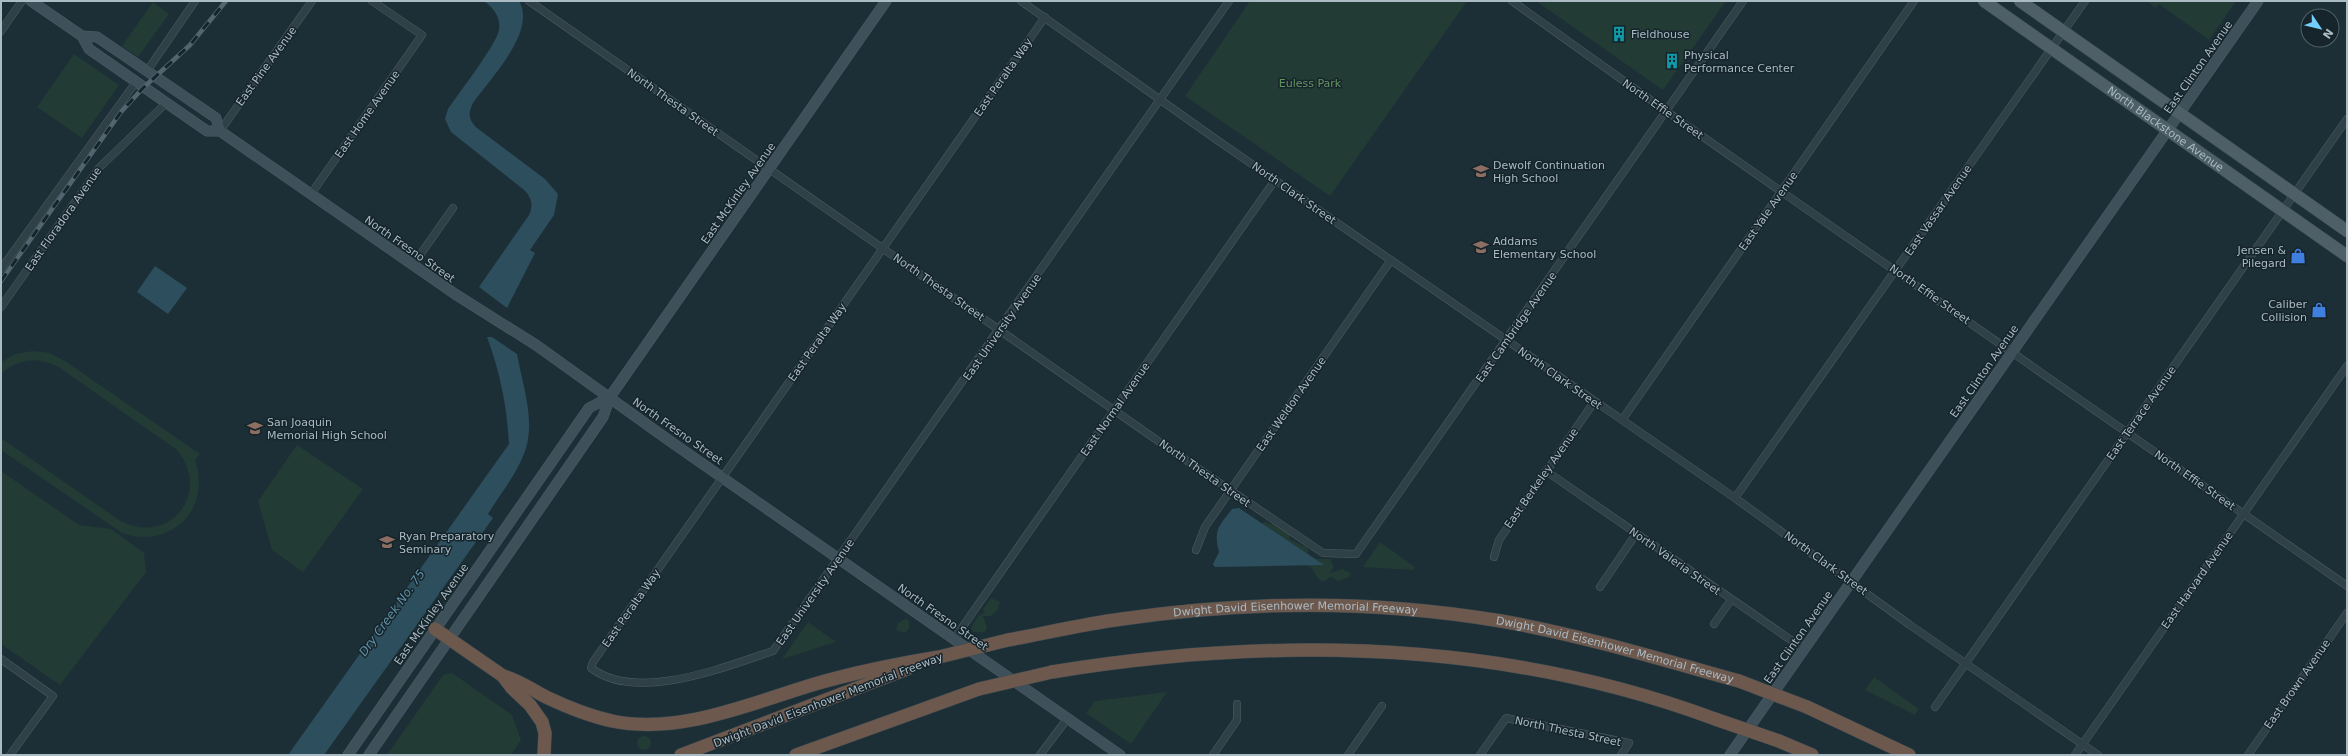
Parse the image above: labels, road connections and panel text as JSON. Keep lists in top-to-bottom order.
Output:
{
  "streets": {
    "highway": ["Dwight David Eisenhower Memorial Freeway"],
    "main road": [
      "East Clinton Avenue",
      "North Blackstone Avenue",
      "East McKinley Avenue",
      "North Fresno Street"
    ],
    "street": [
      "East Pine Avenue",
      "East Peralta Way",
      "North Thesta Street",
      "North Effie Street",
      "East Home Avenue",
      "North Clark Street",
      "East Vassar Avenue",
      "East Yale Avenue",
      "East Floradora Avenue",
      "East University Avenue",
      "East Cambridge Avenue",
      "East Weldon Avenue",
      "East Normal Avenue",
      "East Terrace Avenue",
      "East Berkeley Avenue",
      "North Valeria Street",
      "East Harvard Avenue",
      "East Brown Avenue"
    ]
  },
  "crossings": [
    ["East Pine Avenue", "North Fresno Street"],
    ["East Clinton Avenue", "North Effie Street"],
    ["East Clinton Avenue", "North Blackstone Avenue"],
    ["East Clinton Avenue", "North Clark Street"],
    ["East Clinton Avenue", "North Valeria Street"],
    ["East Peralta Way", "North Thesta Street"],
    ["East Peralta Way", "North Clark Street"],
    ["East Peralta Way", "North Fresno Street"],
    ["East Peralta Way", "East University Avenue"],
    ["North Thesta Street", "East McKinley Avenue"],
    ["North Thesta Street", "East University Avenue"],
    ["North Thesta Street", "East Cambridge Avenue"],
    ["North Thesta Street", "East Weldon Avenue"],
    ["North Thesta Street", "East Normal Avenue"],
    ["North Effie Street", "East Vassar Avenue"],
    ["North Effie Street", "East Yale Avenue"],
    ["North Effie Street", "East Cambridge Avenue"],
    ["North Effie Street", "East Terrace Avenue"],
    ["North Effie Street", "East Harvard Avenue"],
    ["East Home Avenue", "North Fresno Street"],
    ["North Blackstone Avenue", "East Vassar Avenue"],
    ["North Blackstone Avenue", "East Terrace Avenue"],
    ["East McKinley Avenue", "North Fresno Street"],
    ["North Clark Street", "East Vassar Avenue"],
    ["North Clark Street", "East Yale Avenue"],
    ["North Clark Street", "East University Avenue"],
    ["North Clark Street", "East Cambridge Avenue"],
    ["North Clark Street", "East Weldon Avenue"],
    ["North Clark Street", "East Normal Avenue"],
    ["North Clark Street", "East Terrace Avenue"],
    ["North Clark Street", "East Berkeley Avenue"],
    ["North Clark Street", "East Harvard Avenue"],
    ["East Floradora Avenue", "North Fresno Street"],
    ["North Fresno Street", "East University Avenue"],
    ["North Fresno Street", "East Normal Avenue"],
    ["East Berkeley Avenue", "North Valeria Street"]
  ],
  "water": ["Dry Creek No. 75"],
  "parks": ["Euless Park"],
  "places": {
    "building": ["Fieldhouse", "Physical Performance Center"],
    "school or university": [
      "Dewolf Continuation High School",
      "Addams Elementary School",
      "San Joaquin Memorial High School",
      "Ryan Preparatory Seminary"
    ],
    "shop": ["Jensen & Pilegard", "Caliber Collision"]
  },
  "north": "bottom right"
}
